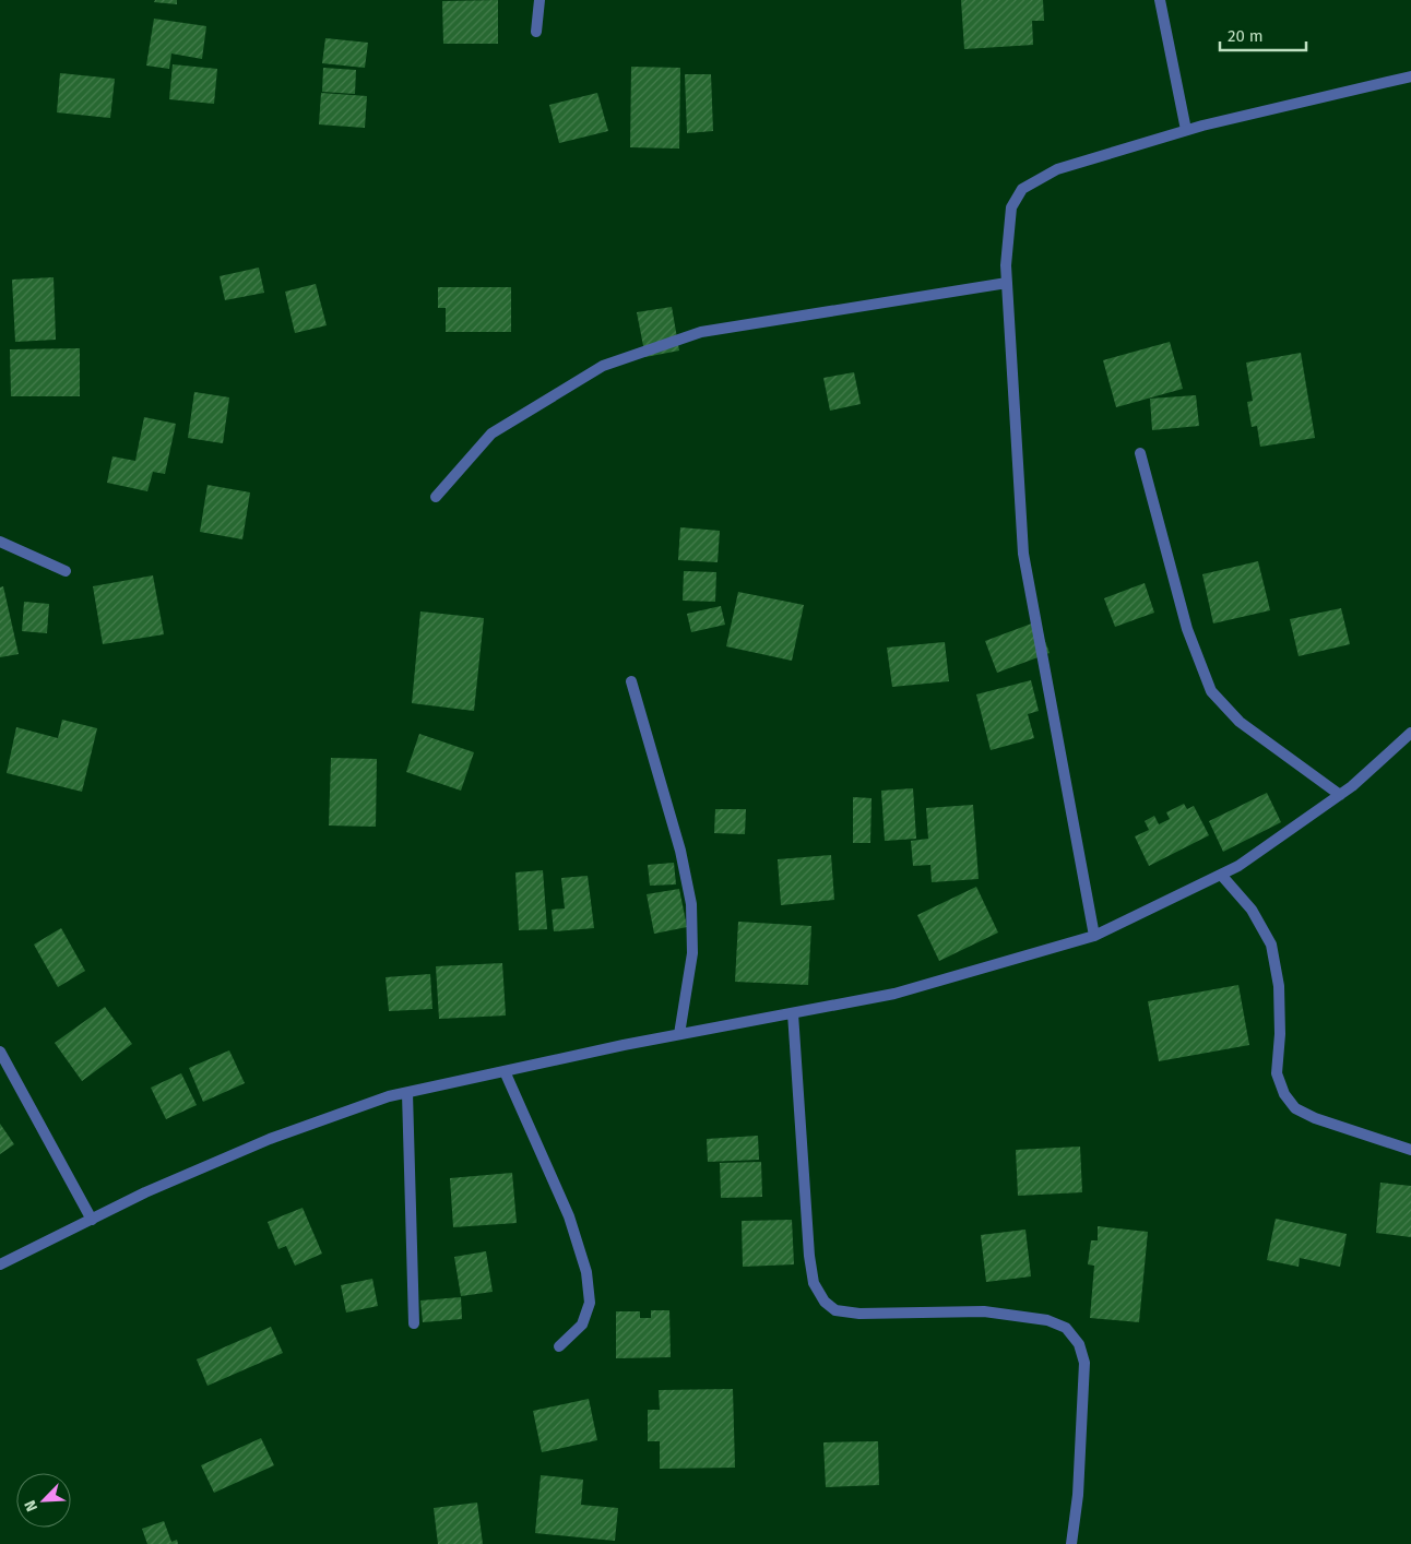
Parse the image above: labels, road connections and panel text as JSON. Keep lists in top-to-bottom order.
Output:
{
  "scale_bar": "20 m",
  "north": "bottom left"
}
